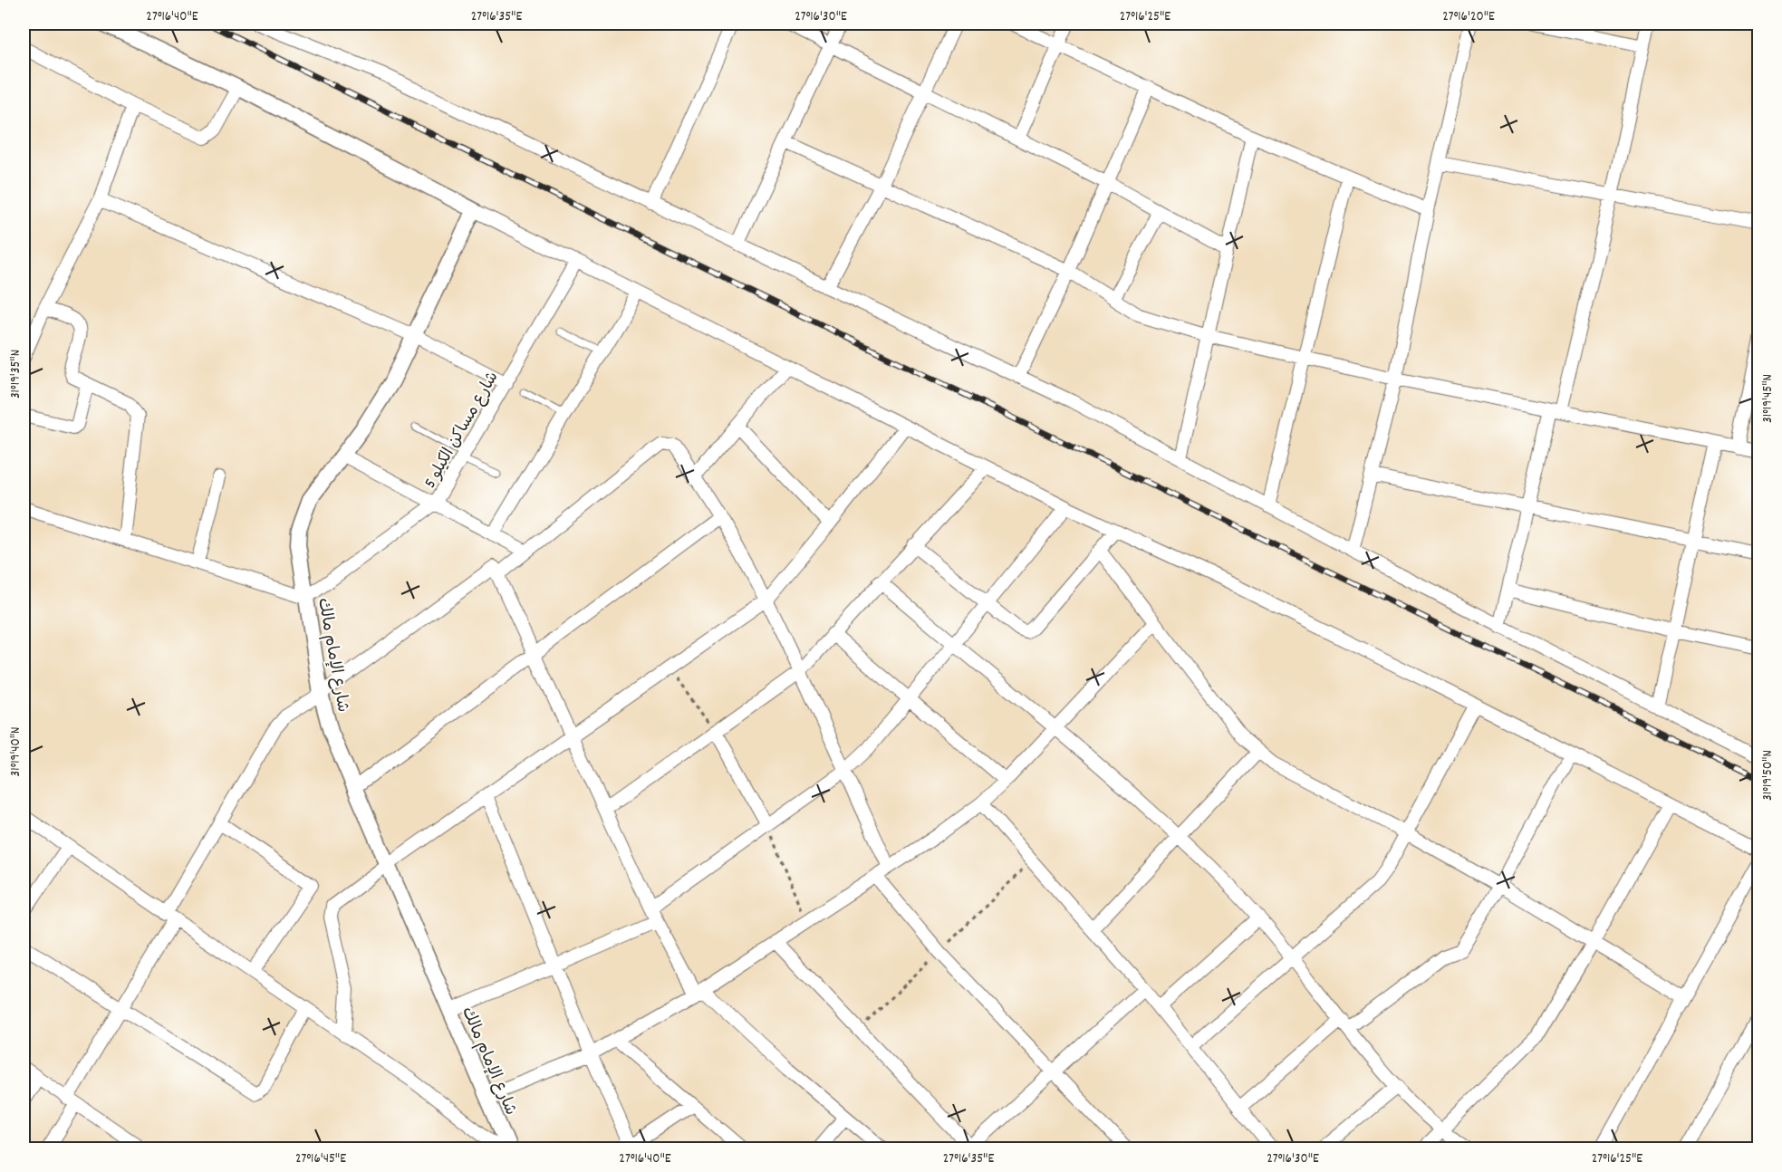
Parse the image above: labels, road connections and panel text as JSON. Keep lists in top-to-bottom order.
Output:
{
  "streets": {
    "street": ["شارع مساكن الكيلو 5", "شارع الإمام مالك"]
  },
  "crossings": [
    ["شارع مساكن الكيلو 5", "شارع الإمام مالك"]
  ],
  "coordinates": [
    "27°16'40\"E",
    "27°16'35\"E",
    "27°16'30\"E",
    "27°16'25\"E",
    "27°16'20\"E",
    "31°19'35\"N",
    "31°19'45\"N",
    "31°19'40\"N",
    "31°19'50\"N",
    "27°16'45\"E"
  ]
}
